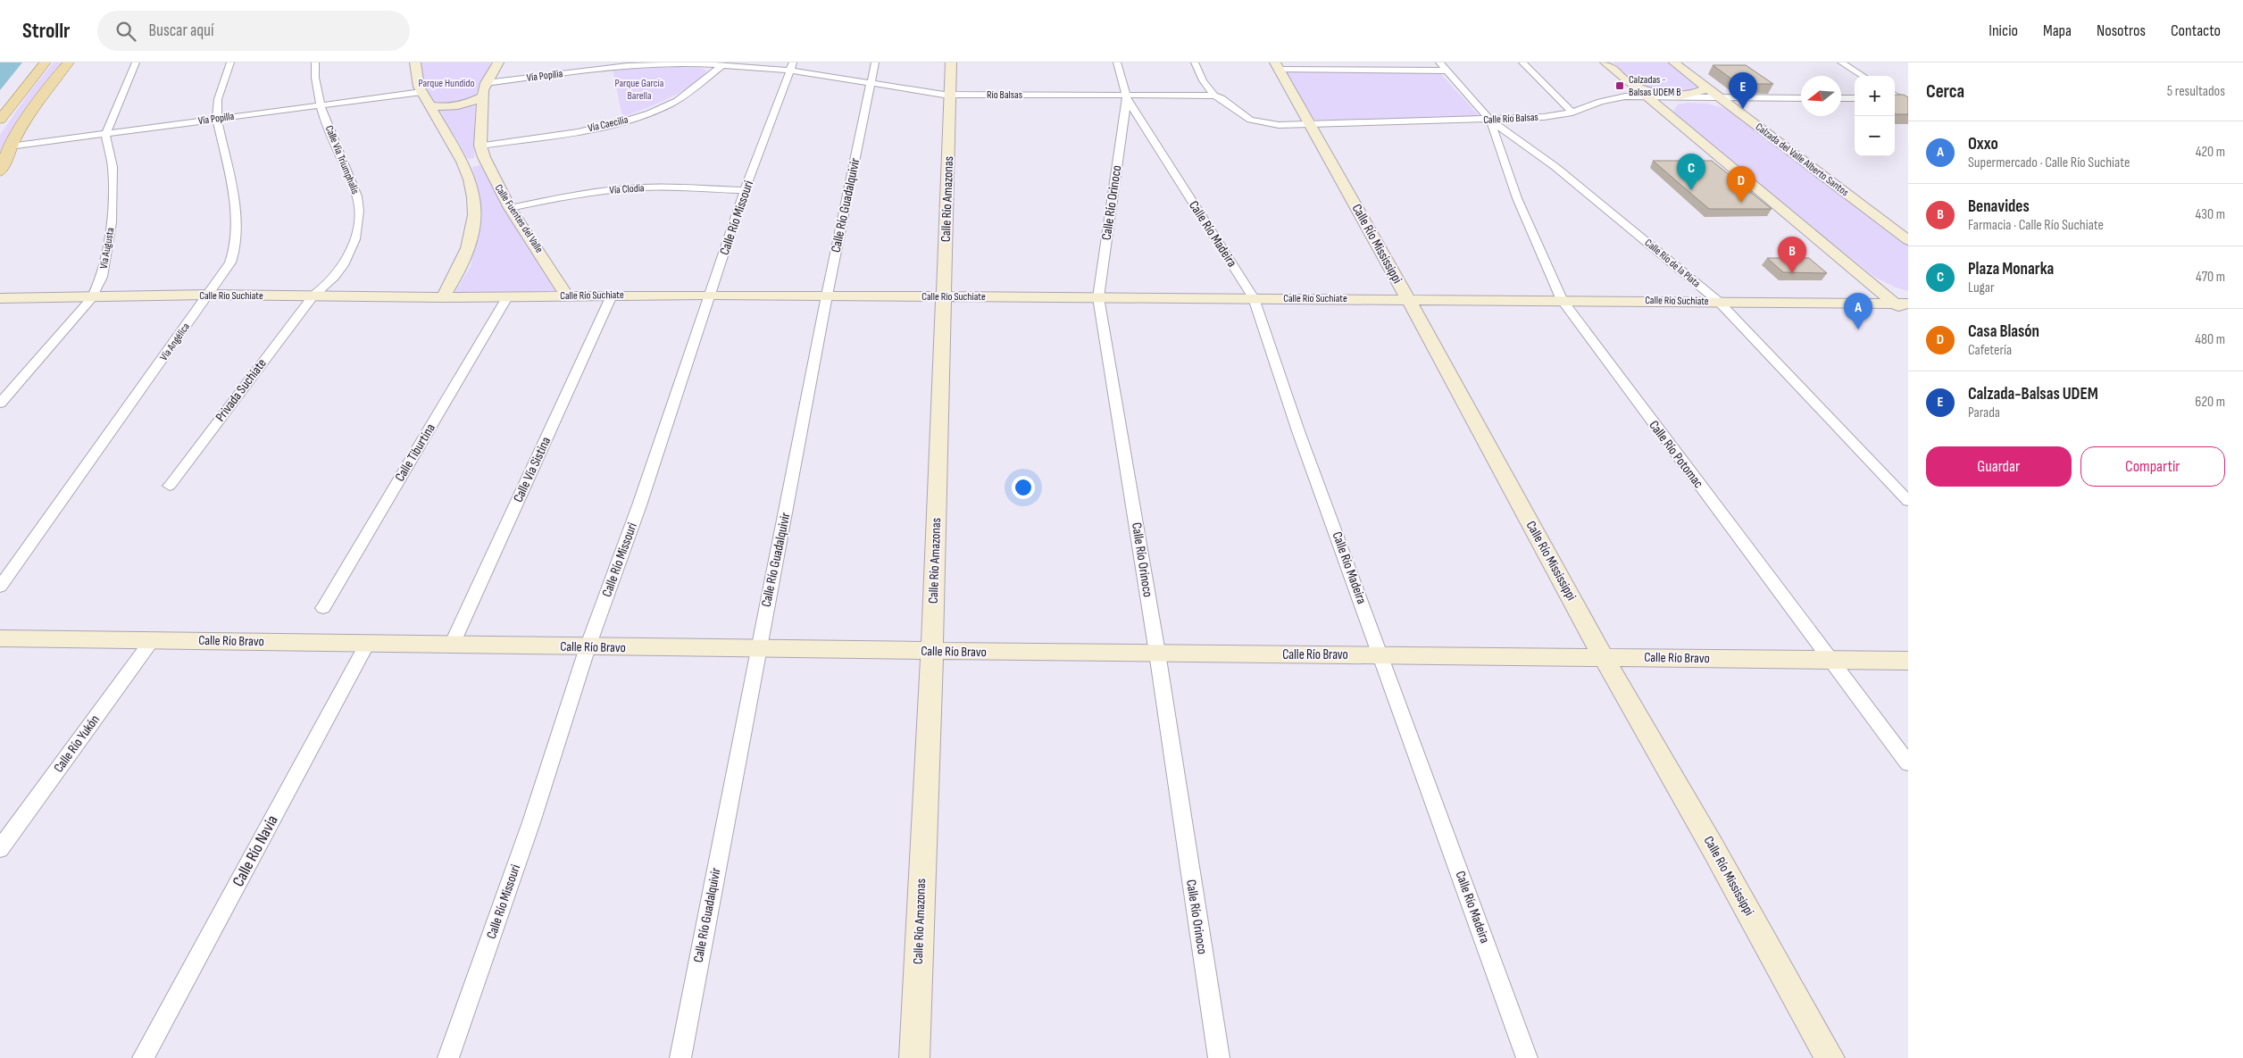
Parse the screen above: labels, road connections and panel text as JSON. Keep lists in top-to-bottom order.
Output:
{
  "streets": {
    "street": [
      "Vía Popilia",
      "Río Balsas",
      "Vía Popilla",
      "Calle Río Balsas",
      "Vía Caecilia",
      "Calle Vía Triumphalis",
      "Calzada del Valle Alberto Santos",
      "Vía Clodia",
      "Calle Río Amazonas",
      "Calle Río Orinoco",
      "Calle Río Guadalquivir",
      "Calle Río Missouri",
      "Calle Fuentes del Valle",
      "Calle Río Madeira",
      "Calle Río Mississippi",
      "Vía Augusta",
      "Calle Río de la Plata",
      "Calle Río Suchiate",
      "Vía Angélica",
      "Privada Suchiate",
      "Calle Tiburtina",
      "Calle Río Potomac",
      "Calle Vía Sistina",
      "Calle Río Bravo",
      "Calle Río Yukón",
      "Calle Río Navia"
    ]
  },
  "crossings": [
    ["Vía Popilia", "Río Balsas"],
    ["Vía Popilia", "Vía Caecilia"],
    ["Vía Popilia", "Calle Río Missouri"],
    ["Río Balsas", "Calle Río Balsas"],
    ["Río Balsas", "Calle Río Amazonas"],
    ["Río Balsas", "Calle Río Orinoco"],
    ["Río Balsas", "Calle Río Guadalquivir"],
    ["Río Balsas", "Calle Río Missouri"],
    ["Río Balsas", "Calle Río Madeira"],
    ["Vía Popilla", "Calle Vía Triumphalis"],
    ["Vía Popilla", "Vía Augusta"],
    ["Vía Popilla", "Vía Angélica"],
    ["Calle Río Balsas", "Calzada del Valle Alberto Santos"],
    ["Calle Río Balsas", "Calle Río Mississippi"],
    ["Calle Río Balsas", "Calle Río de la Plata"],
    ["Calle Río Balsas", "Calle Río Potomac"],
    ["Vía Caecilia", "Calle Fuentes del Valle"],
    ["Calle Vía Triumphalis", "Calle Río Suchiate"],
    ["Calle Vía Triumphalis", "Privada Suchiate"],
    ["Vía Clodia", "Calle Río Missouri"],
    ["Vía Clodia", "Calle Fuentes del Valle"],
    ["Calle Río Amazonas", "Calle Río Suchiate"],
    ["Calle Río Amazonas", "Calle Río Bravo"],
    ["Calle Río Orinoco", "Calle Río Madeira"],
    ["Calle Río Orinoco", "Calle Río Suchiate"],
    ["Calle Río Orinoco", "Calle Río Bravo"],
    ["Calle Río Guadalquivir", "Calle Río Suchiate"],
    ["Calle Río Guadalquivir", "Calle Río Bravo"],
    ["Calle Río Missouri", "Calle Río Suchiate"],
    ["Calle Río Missouri", "Calle Río Bravo"],
    ["Calle Fuentes del Valle", "Calle Río Suchiate"],
    ["Calle Río Madeira", "Calle Río Suchiate"],
    ["Calle Río Madeira", "Calle Río Bravo"],
    ["Calle Río Mississippi", "Calle Río Suchiate"],
    ["Calle Río Mississippi", "Calle Río Bravo"],
    ["Vía Augusta", "Calle Río Suchiate"],
    ["Calle Río de la Plata", "Calle Río Suchiate"],
    ["Calle Río de la Plata", "Calle Río Potomac"],
    ["Calle Río Suchiate", "Vía Angélica"],
    ["Calle Río Suchiate", "Privada Suchiate"],
    ["Calle Río Suchiate", "Calle Tiburtina"],
    ["Calle Río Suchiate", "Calle Río Potomac"],
    ["Calle Río Suchiate", "Calle Vía Sistina"],
    ["Calle Río Potomac", "Calle Río Bravo"],
    ["Calle Vía Sistina", "Calle Río Bravo"],
    ["Calle Río Bravo", "Calle Río Yukón"],
    ["Calle Río Bravo", "Calle Río Navia"]
  ],
  "parks": ["Parque Hundido", "Parque García Barella"],
  "places": {
    "transit": ["Calzadas - Balsas UDEM B"]
  },
  "north": "left",
  "page": {
    "header": "Strollr",
    "search": "Buscar aquí",
    "nav": [
      "Inicio",
      "Mapa",
      "Nosotros",
      "Contacto"
    ],
    "heading": ["Cerca", "5 resultados"],
    "pins": [
      "E",
      "C",
      "D",
      "B",
      "A"
    ],
    "map_buttons": ["+", "−"],
    "list": [
      {
        "mark": "A",
        "name": "Oxxo",
        "note": "Supermercado · Calle Río Suchiate",
        "value": "420 m"
      },
      {
        "mark": "B",
        "name": "Benavides",
        "note": "Farmacia · Calle Río Suchiate",
        "value": "430 m"
      },
      {
        "mark": "C",
        "name": "Plaza Monarka",
        "note": "Lugar",
        "value": "470 m"
      },
      {
        "mark": "D",
        "name": "Casa Blasón",
        "note": "Cafetería",
        "value": "480 m"
      },
      {
        "mark": "E",
        "name": "Calzada-Balsas UDEM",
        "note": "Parada",
        "value": "620 m"
      }
    ],
    "buttons": ["Guardar", "Compartir"]
  }
}
